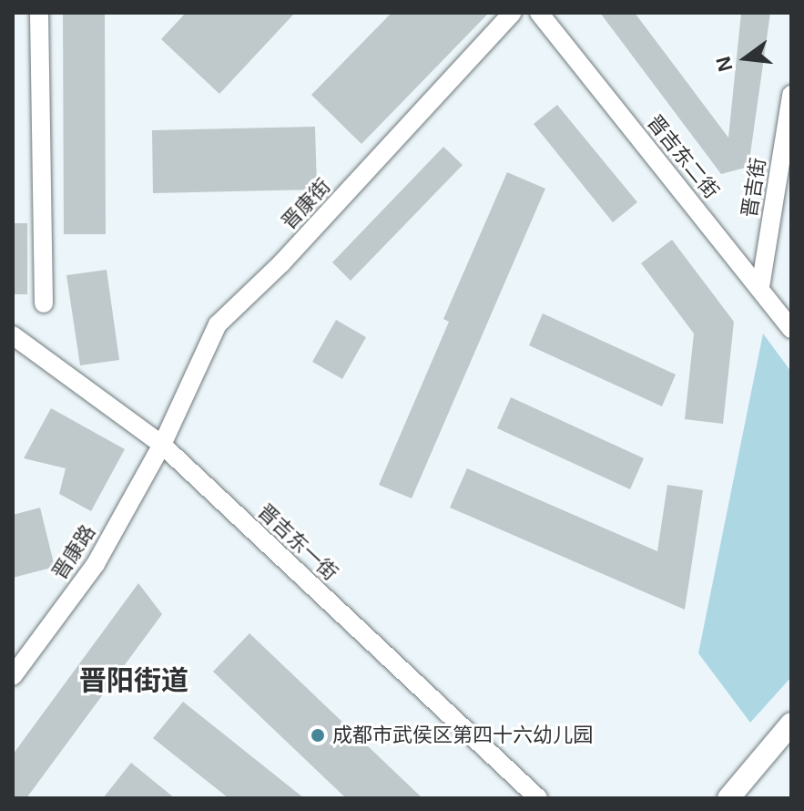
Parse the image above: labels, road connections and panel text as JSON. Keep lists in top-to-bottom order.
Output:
{
  "streets": {
    "street": [
      "晋吉东二街",
      "晋吉街",
      "晋康街",
      "晋吉东一街",
      "晋康路"
    ]
  },
  "crossings": [
    ["晋吉东二街", "晋吉街"],
    ["晋康街", "晋吉东一街"],
    ["晋康街", "晋康路"],
    ["晋吉东一街", "晋康路"]
  ],
  "districts": ["晋阳街道"],
  "places": ["成都市武侯区第四十六幼儿园"],
  "north": "left"
}
